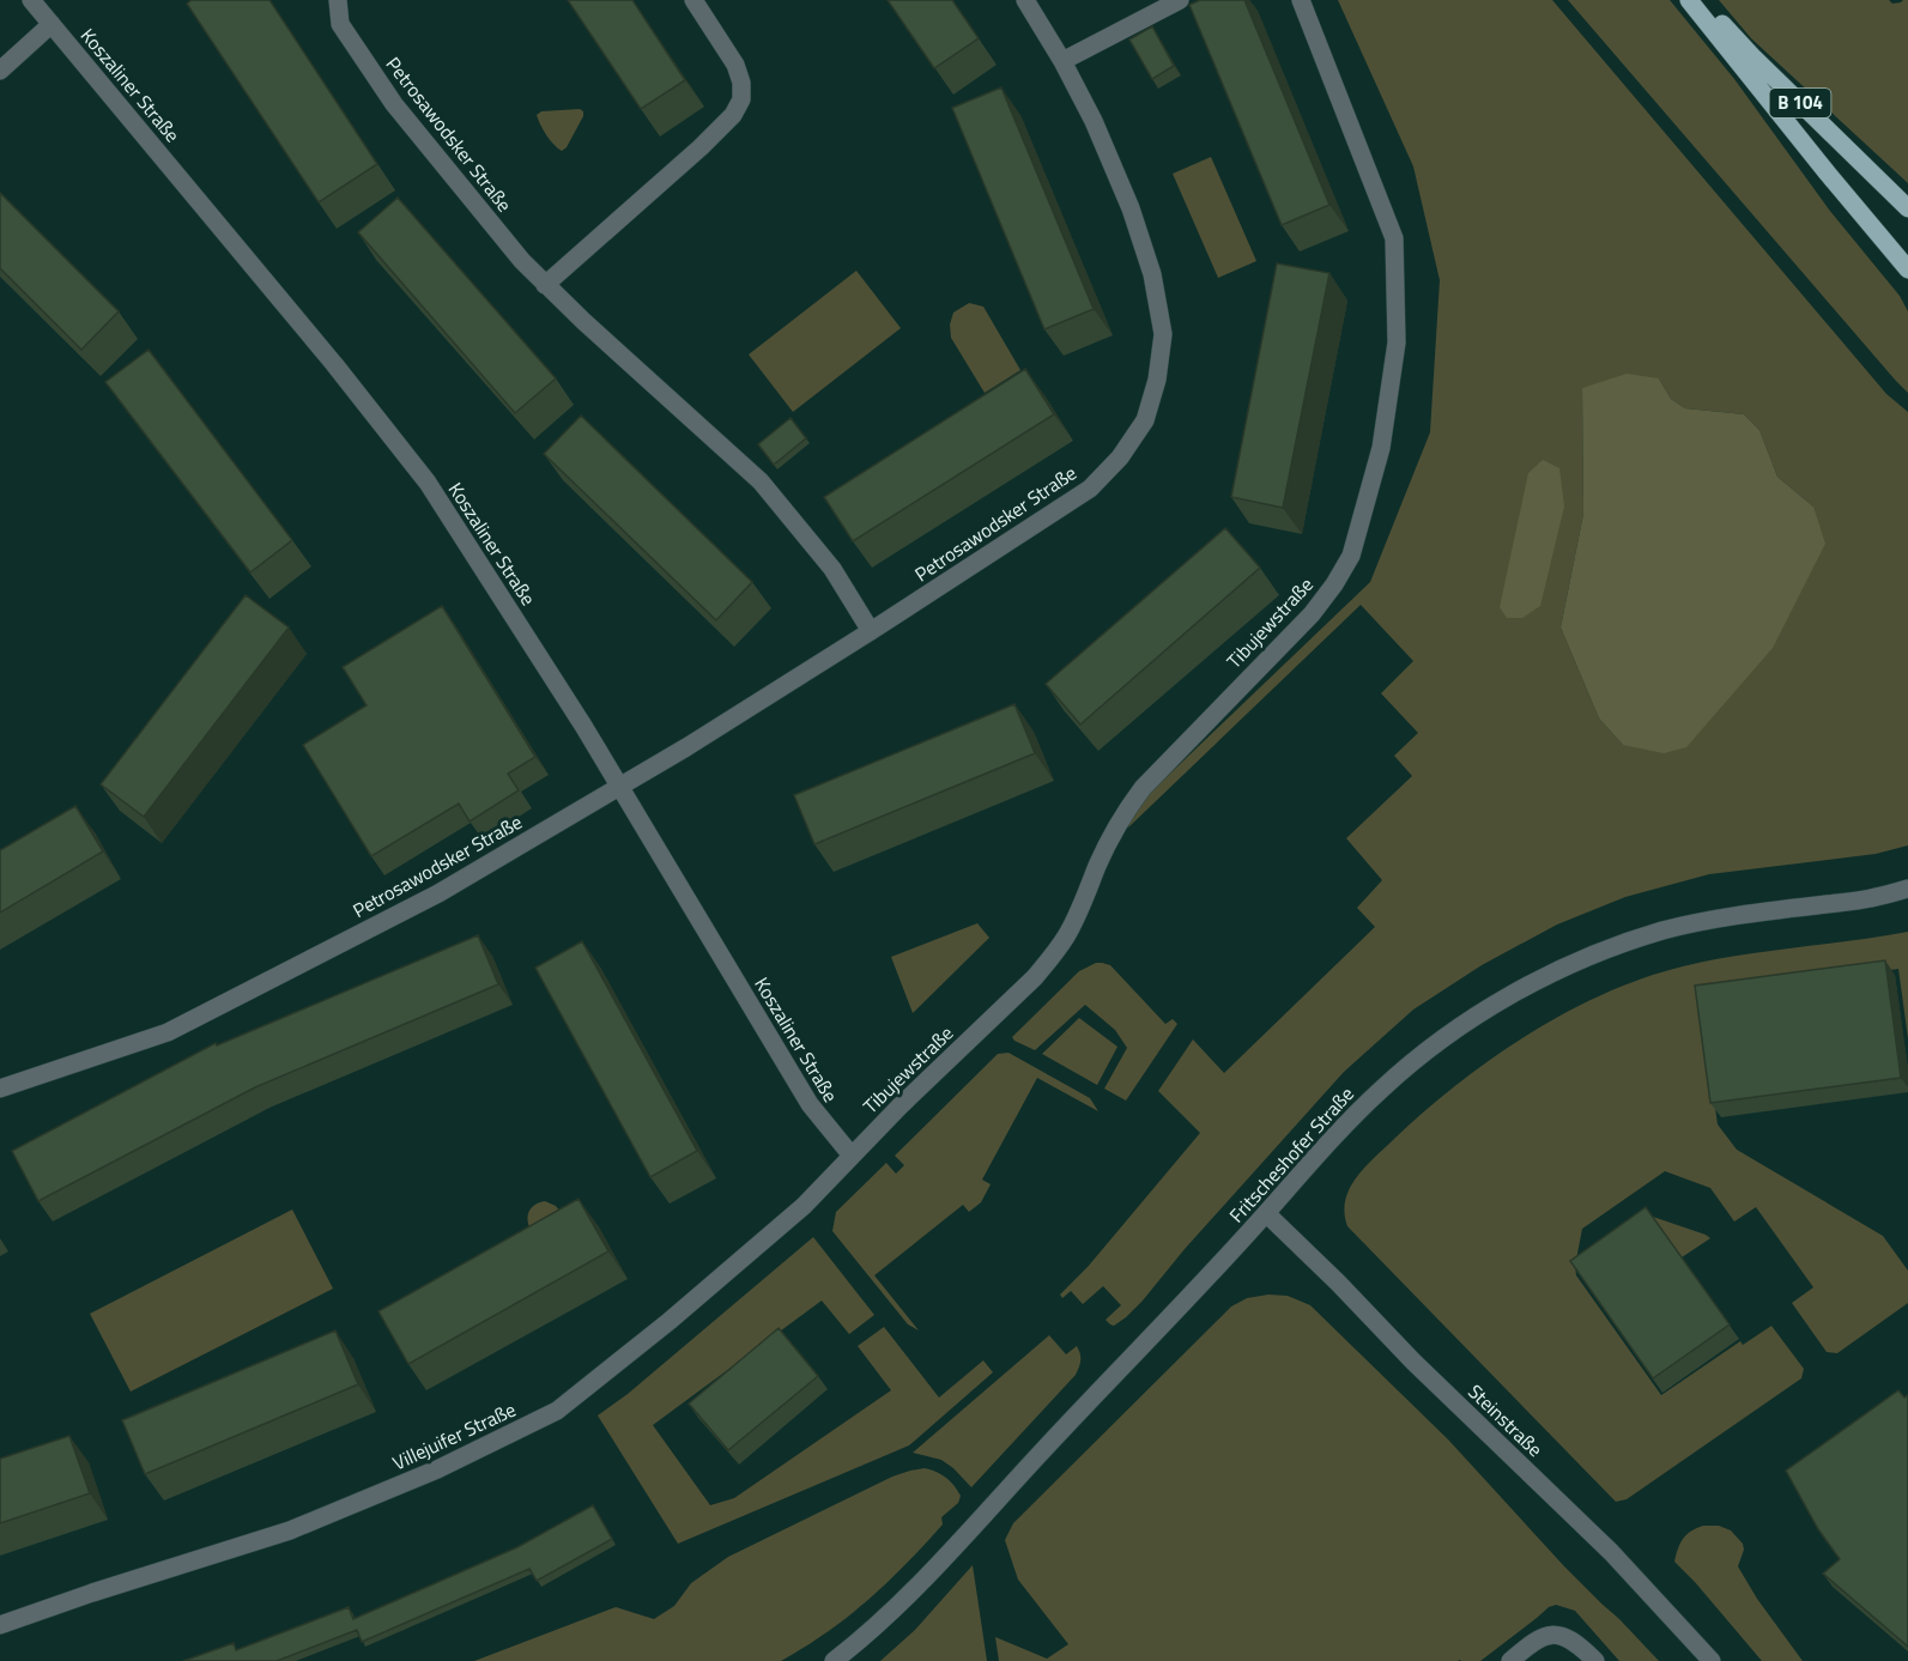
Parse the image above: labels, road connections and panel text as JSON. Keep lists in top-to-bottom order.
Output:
{
  "streets": {
    "main road": ["B 104"],
    "street": [
      "Koszaliner Straße",
      "Petrosawodsker Straße",
      "Tibujewstraße",
      "Fritscheshofer Straße",
      "Steinstraße",
      "Villejuifer Straße"
    ]
  },
  "crossings": [
    ["Koszaliner Straße", "Petrosawodsker Straße"],
    ["Koszaliner Straße", "Tibujewstraße"],
    ["Koszaliner Straße", "Villejuifer Straße"],
    ["Tibujewstraße", "Villejuifer Straße"],
    ["Fritscheshofer Straße", "Steinstraße"]
  ]
}
